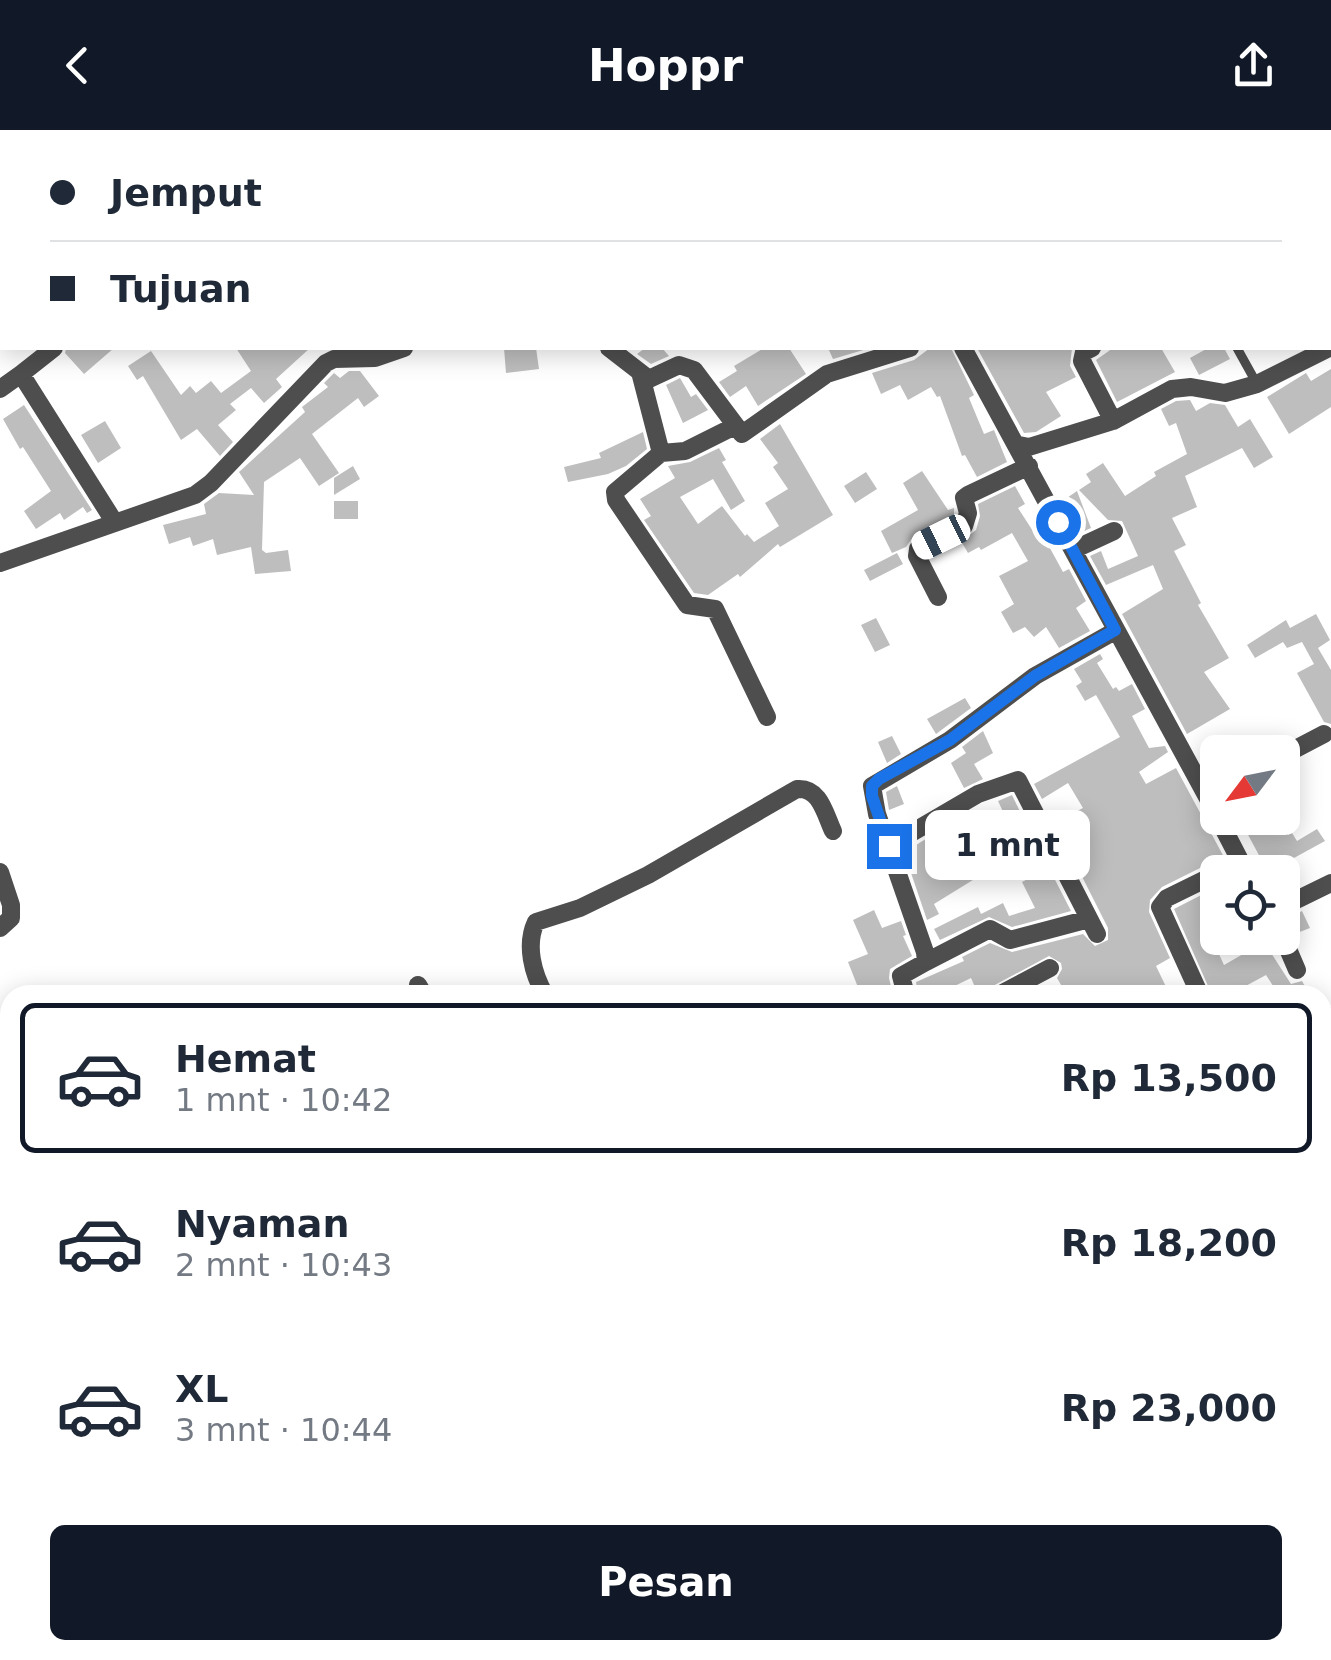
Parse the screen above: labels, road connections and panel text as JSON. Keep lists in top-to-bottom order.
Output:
{
  "north": "bottom left",
  "page": {
    "header": "Hoppr",
    "banner": ["Jemput", "Tujuan"],
    "bubble": "1 mnt",
    "list": [
      {
        "name": "Hemat",
        "note": "1 mnt · 10:42",
        "value": "Rp 13,500"
      },
      {
        "name": "Nyaman",
        "note": "2 mnt · 10:43",
        "value": "Rp 18,200"
      },
      {
        "name": "XL",
        "note": "3 mnt · 10:44",
        "value": "Rp 23,000"
      }
    ],
    "buttons": "Pesan"
  }
}
